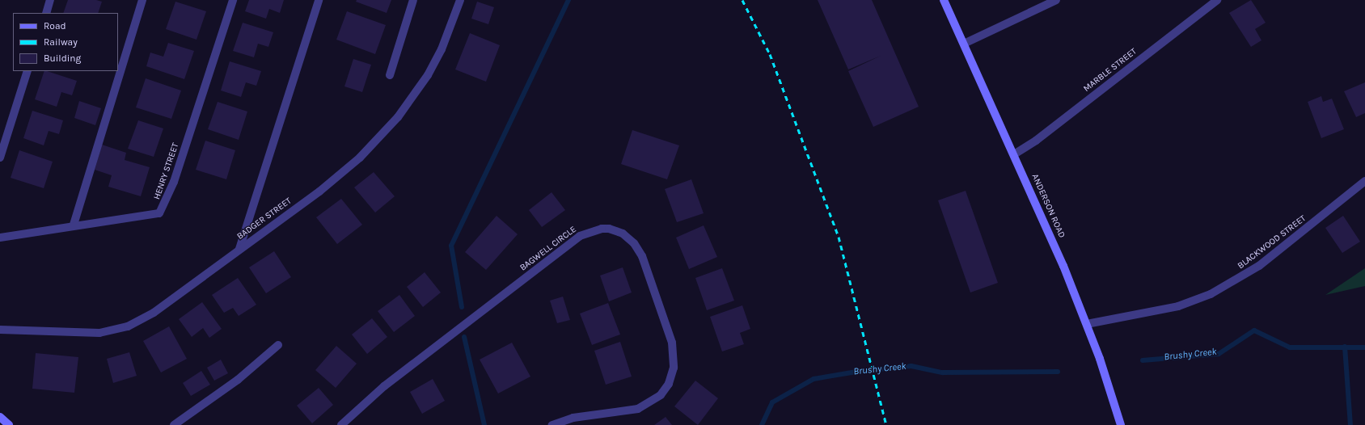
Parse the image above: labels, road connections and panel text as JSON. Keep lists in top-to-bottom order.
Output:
{
  "streets": {
    "main road": ["ANDERSON ROAD"],
    "street": [
      "MARBLE STREET",
      "HENRY STREET",
      "BADGER STREET",
      "BLACKWOOD STREET",
      "BAGWELL CIRCLE"
    ]
  },
  "crossings": [
    ["MARBLE STREET", "ANDERSON ROAD"],
    ["ANDERSON ROAD", "BLACKWOOD STREET"]
  ],
  "water": ["Brushy Creek"],
  "legend": ["Road", "Railway", "Building"]
}
